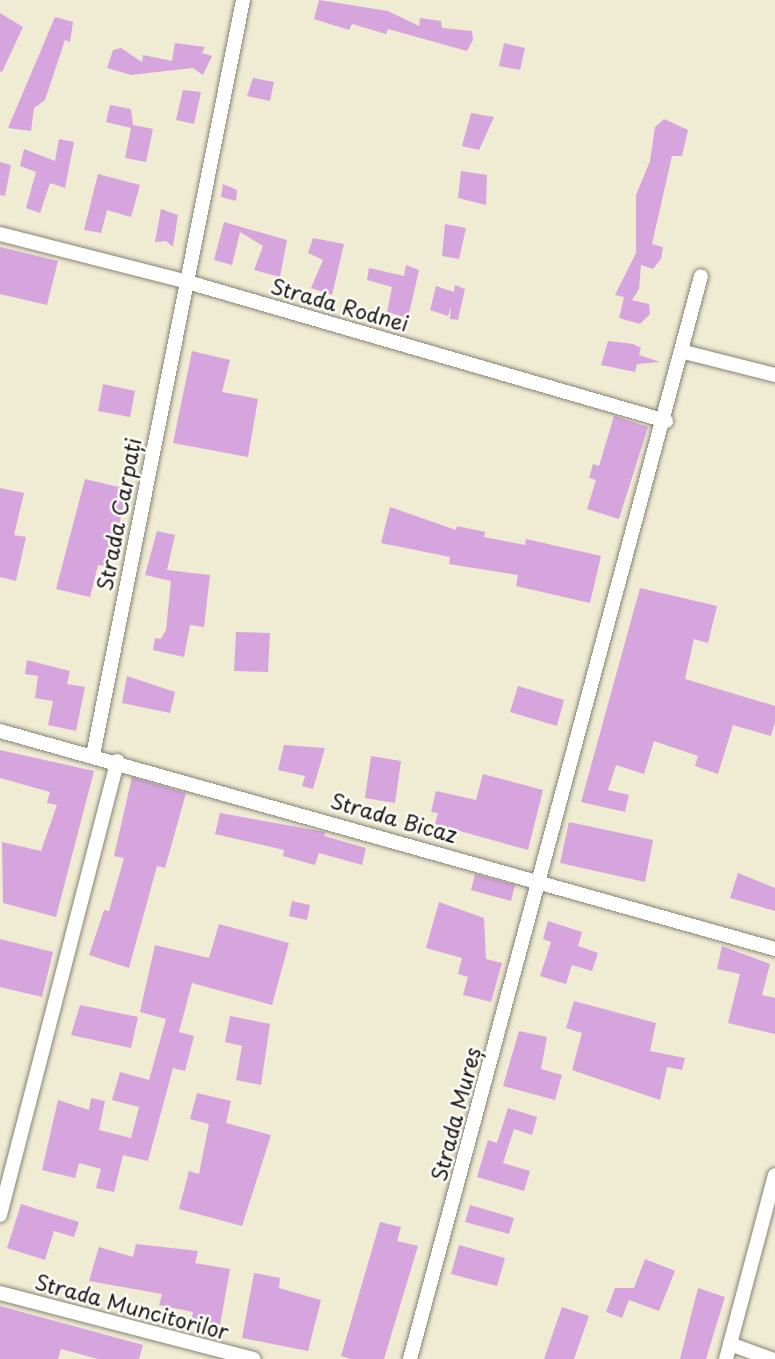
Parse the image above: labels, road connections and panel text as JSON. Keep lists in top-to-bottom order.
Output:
{
  "streets": {
    "street": [
      "Strada Rodnei",
      "Strada Carpați",
      "Strada Bicaz",
      "Strada Mureș",
      "Strada Muncitorilor"
    ]
  },
  "crossings": [
    ["Strada Rodnei", "Strada Carpați"],
    ["Strada Rodnei", "Strada Mureș"],
    ["Strada Carpați", "Strada Bicaz"],
    ["Strada Bicaz", "Strada Mureș"]
  ]
}
